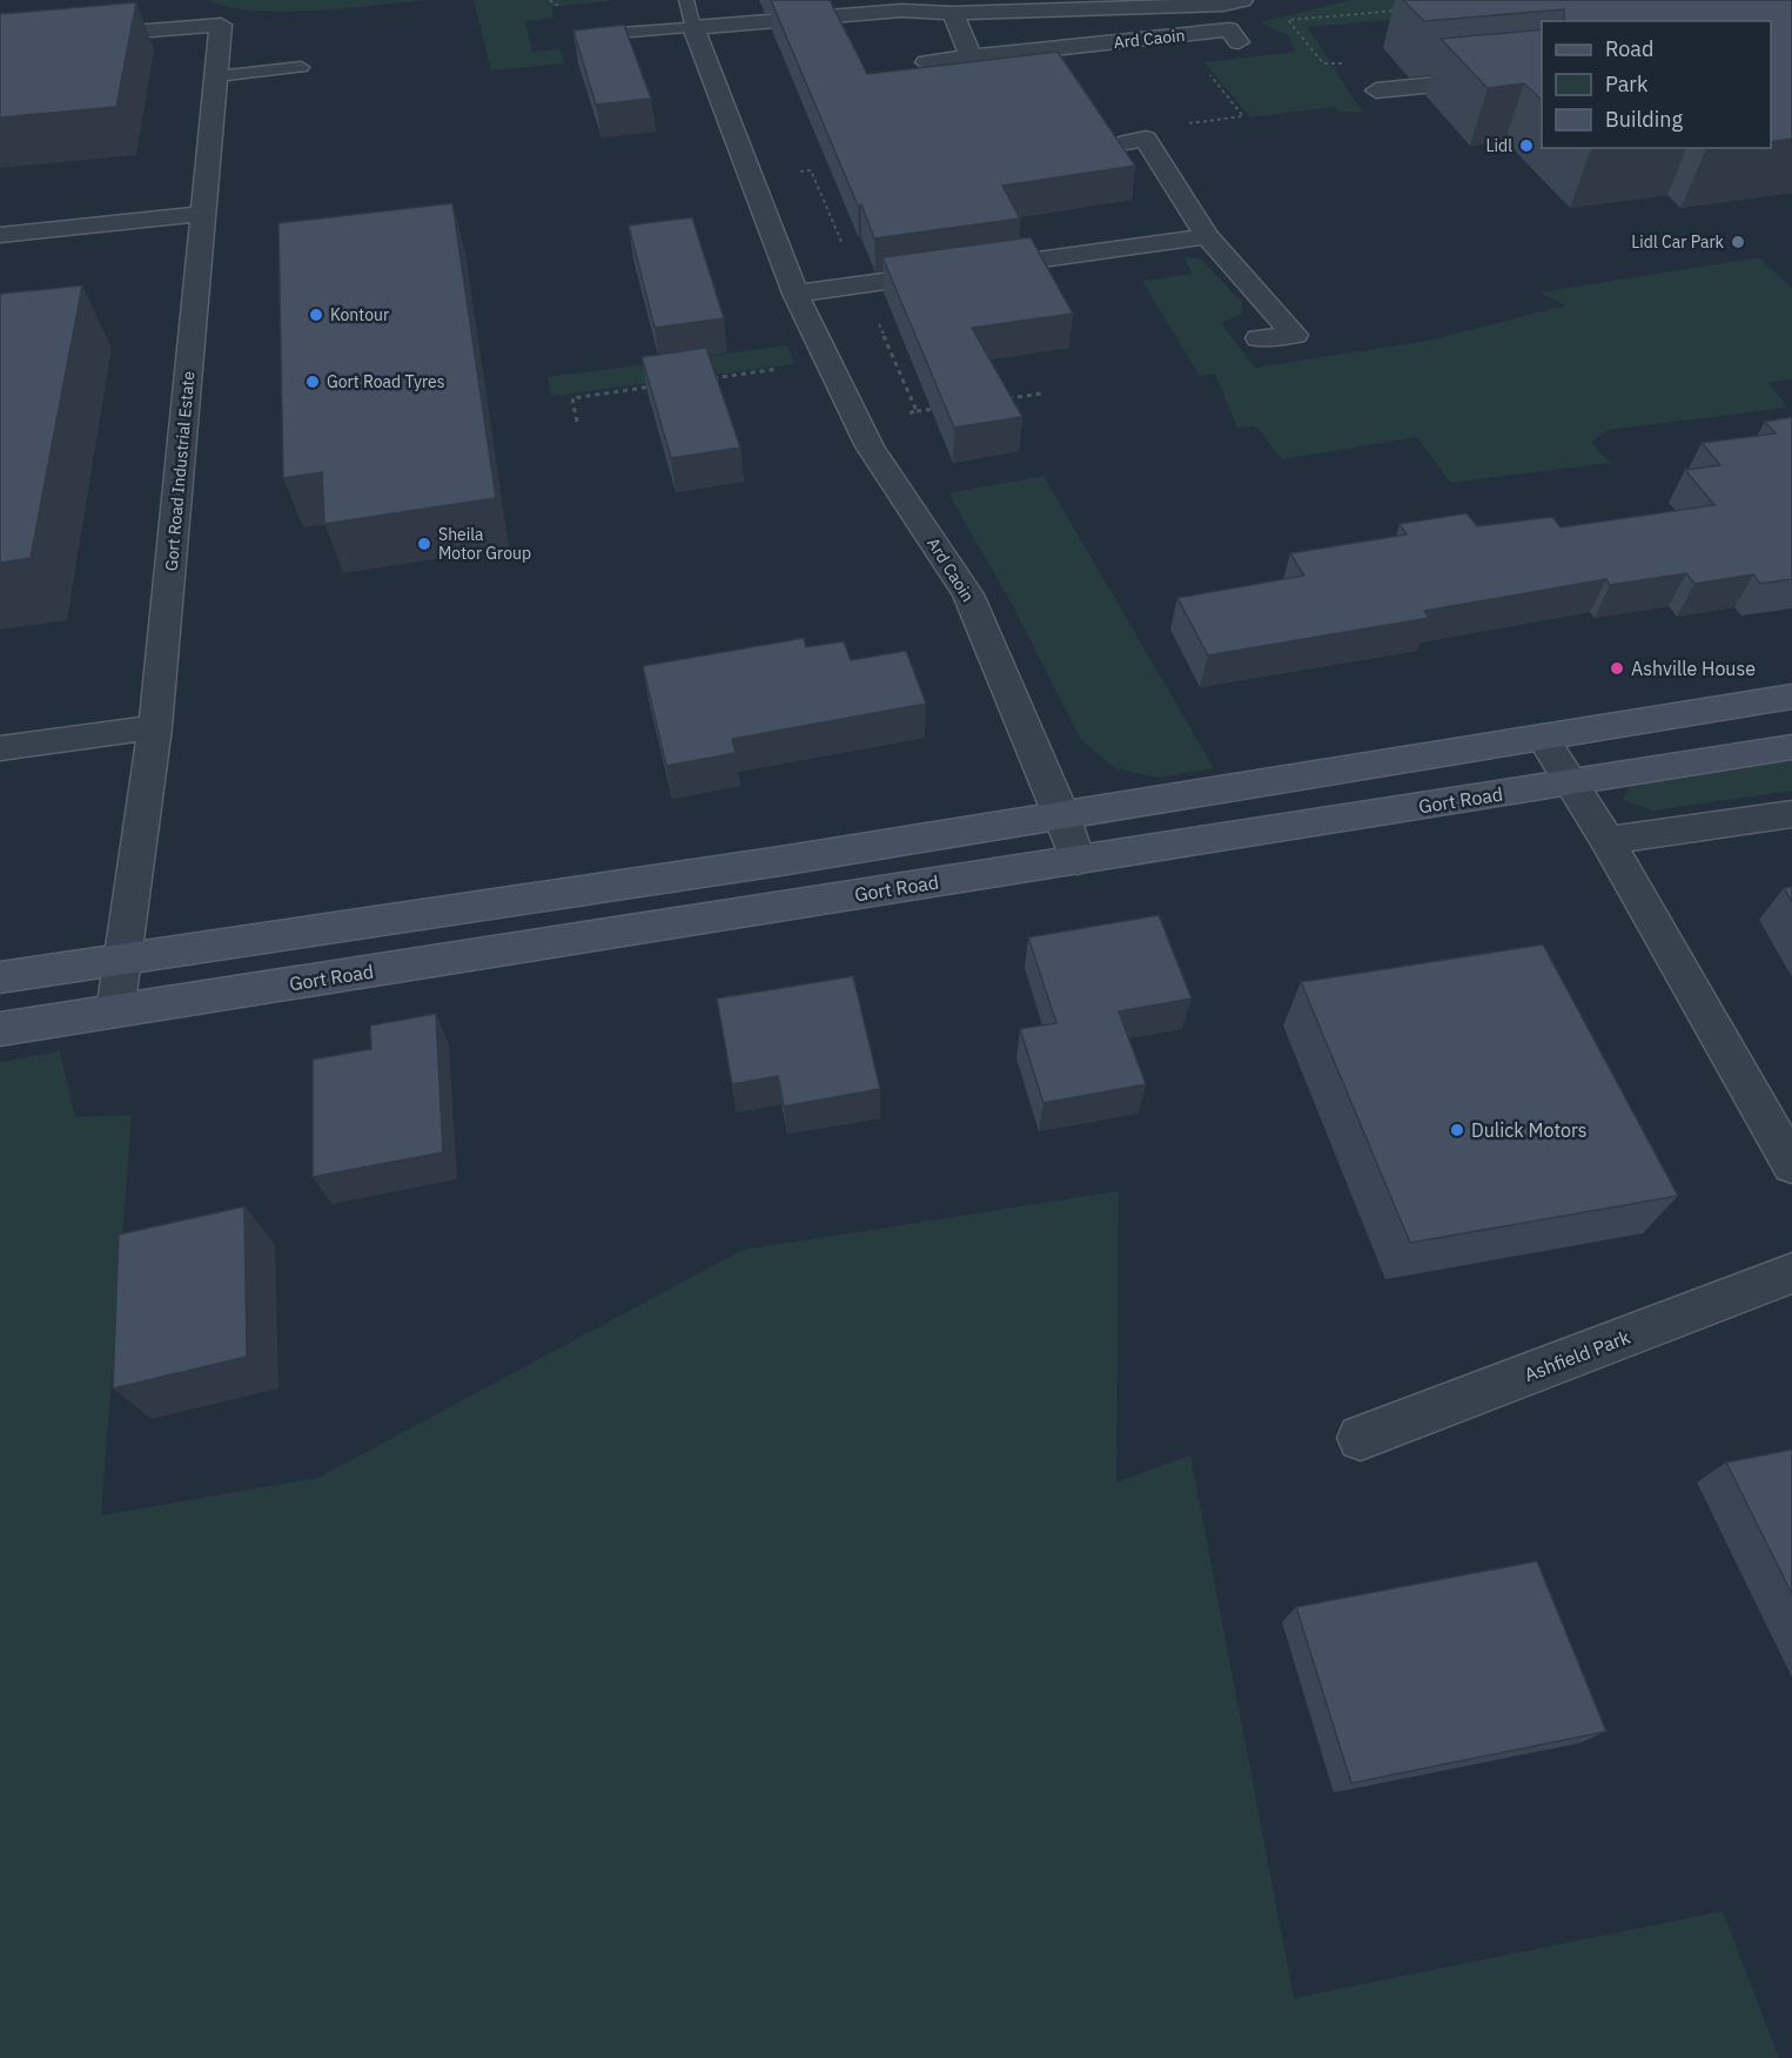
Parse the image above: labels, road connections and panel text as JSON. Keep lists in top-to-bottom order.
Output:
{
  "streets": {
    "main road": ["Gort Road"],
    "street": ["Ard Caoin", "Gort Road Industrial Estate", "Ashfield Park"]
  },
  "crossings": [
    ["Ard Caoin", "Gort Road"],
    ["Gort Road Industrial Estate", "Gort Road"]
  ],
  "places": [
    "Lidl",
    "Lidl Car Park",
    "Kontour",
    "Gort Road Tyres",
    "Sheila Motor Group",
    "Ashville House",
    "Dulick Motors"
  ],
  "legend": ["Road", "Park", "Building"]
}
